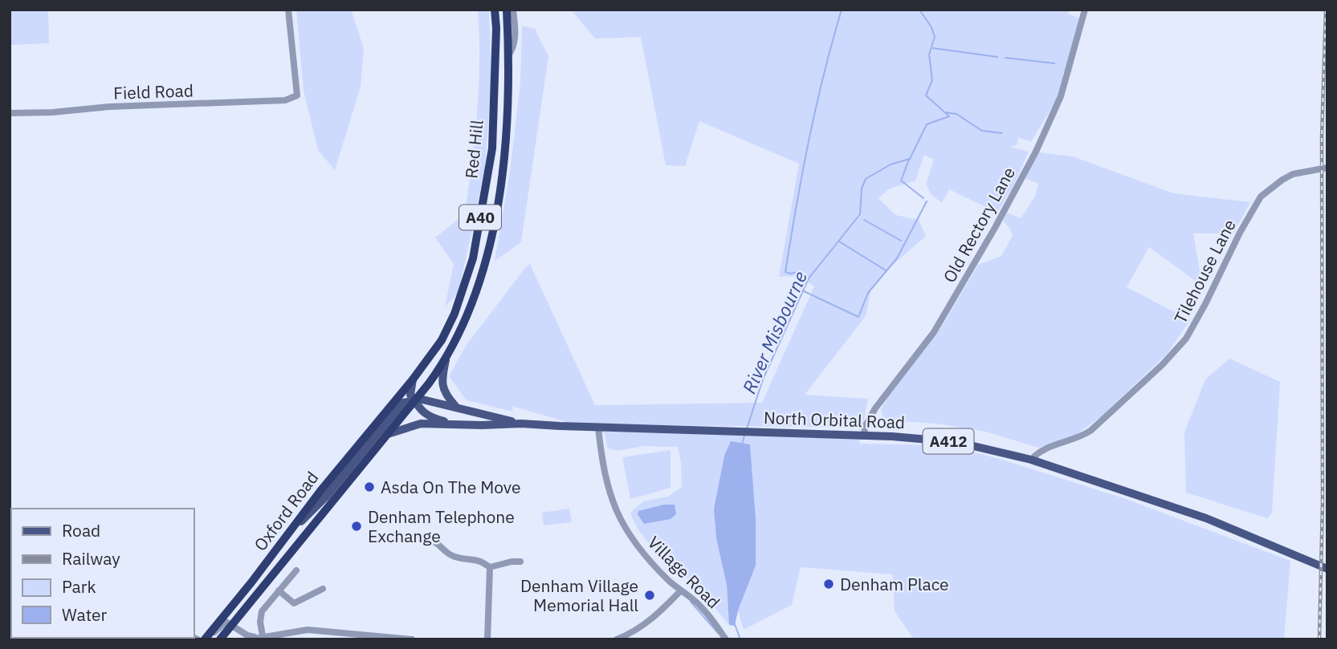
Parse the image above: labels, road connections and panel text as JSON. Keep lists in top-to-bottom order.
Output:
{
  "streets": {
    "highway": ["Red Hill", "A40", "Oxford Road"],
    "main road": ["North Orbital Road", "A412"],
    "street": [
      "Field Road",
      "Old Rectory Lane",
      "Tilehouse Lane",
      "Village Road"
    ]
  },
  "crossings": [
    ["Red Hill", "A40"],
    ["Red Hill", "North Orbital Road"],
    ["Red Hill", "Oxford Road"],
    ["A40", "North Orbital Road"],
    ["A40", "Oxford Road"],
    ["Old Rectory Lane", "North Orbital Road"],
    ["Tilehouse Lane", "North Orbital Road"],
    ["North Orbital Road", "Oxford Road"],
    ["North Orbital Road", "Village Road"]
  ],
  "water": ["River Misbourne"],
  "places": [
    "Asda On The Move",
    "Denham Telephone Exchange",
    "Denham Place",
    "Denham Village Memorial Hall"
  ],
  "legend": [
    "Road",
    "Railway",
    "Park",
    "Water"
  ]
}
